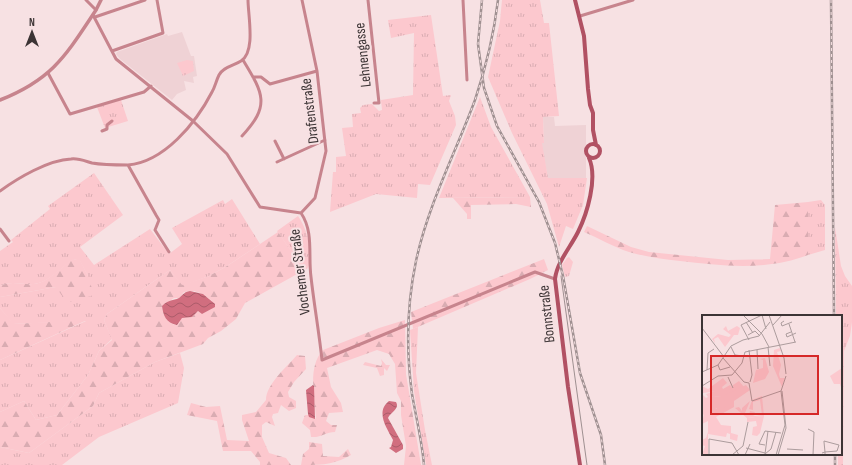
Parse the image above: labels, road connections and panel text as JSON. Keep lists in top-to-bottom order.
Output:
{
  "streets": {
    "main road": ["Bonnstraße"],
    "street": ["Lehnengasse", "Drafenstraße", "Vochemer Straße"]
  },
  "crossings": [
    ["Drafenstraße", "Vochemer Straße"],
    ["Vochemer Straße", "Bonnstraße"]
  ],
  "north": "top"
}
